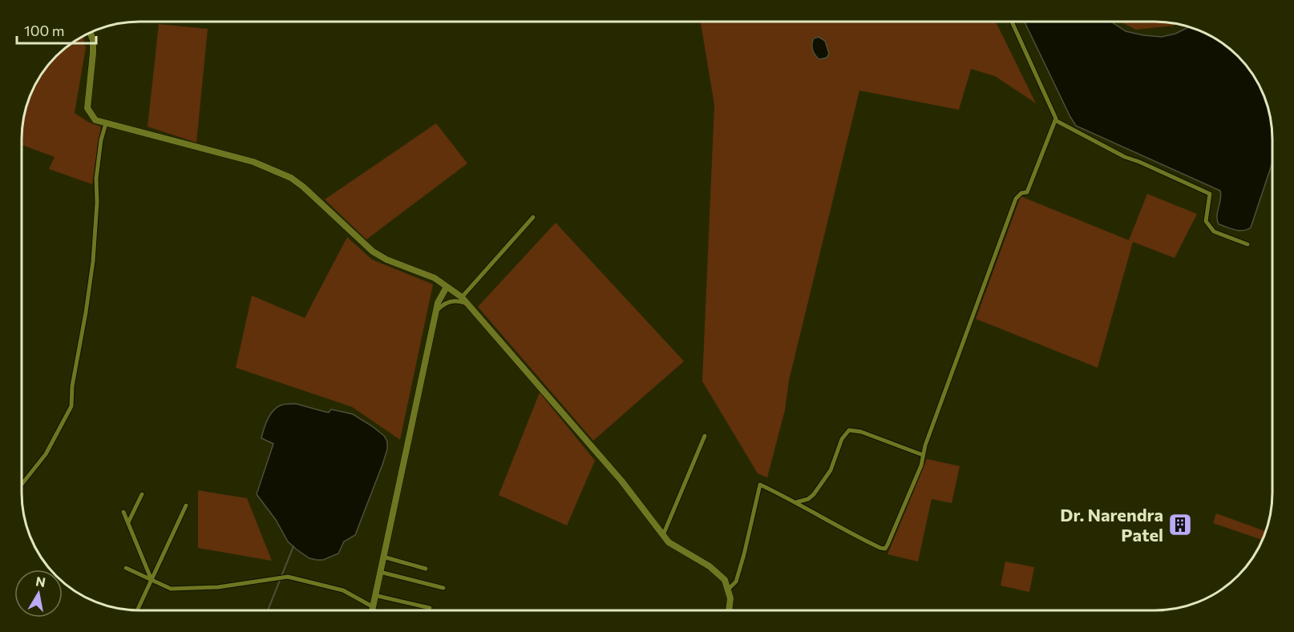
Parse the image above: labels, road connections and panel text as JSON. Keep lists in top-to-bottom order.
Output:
{
  "places": {
    "building": ["Dr. Narendra Patel"]
  },
  "scale_bar": "100 m",
  "north": "top"
}
